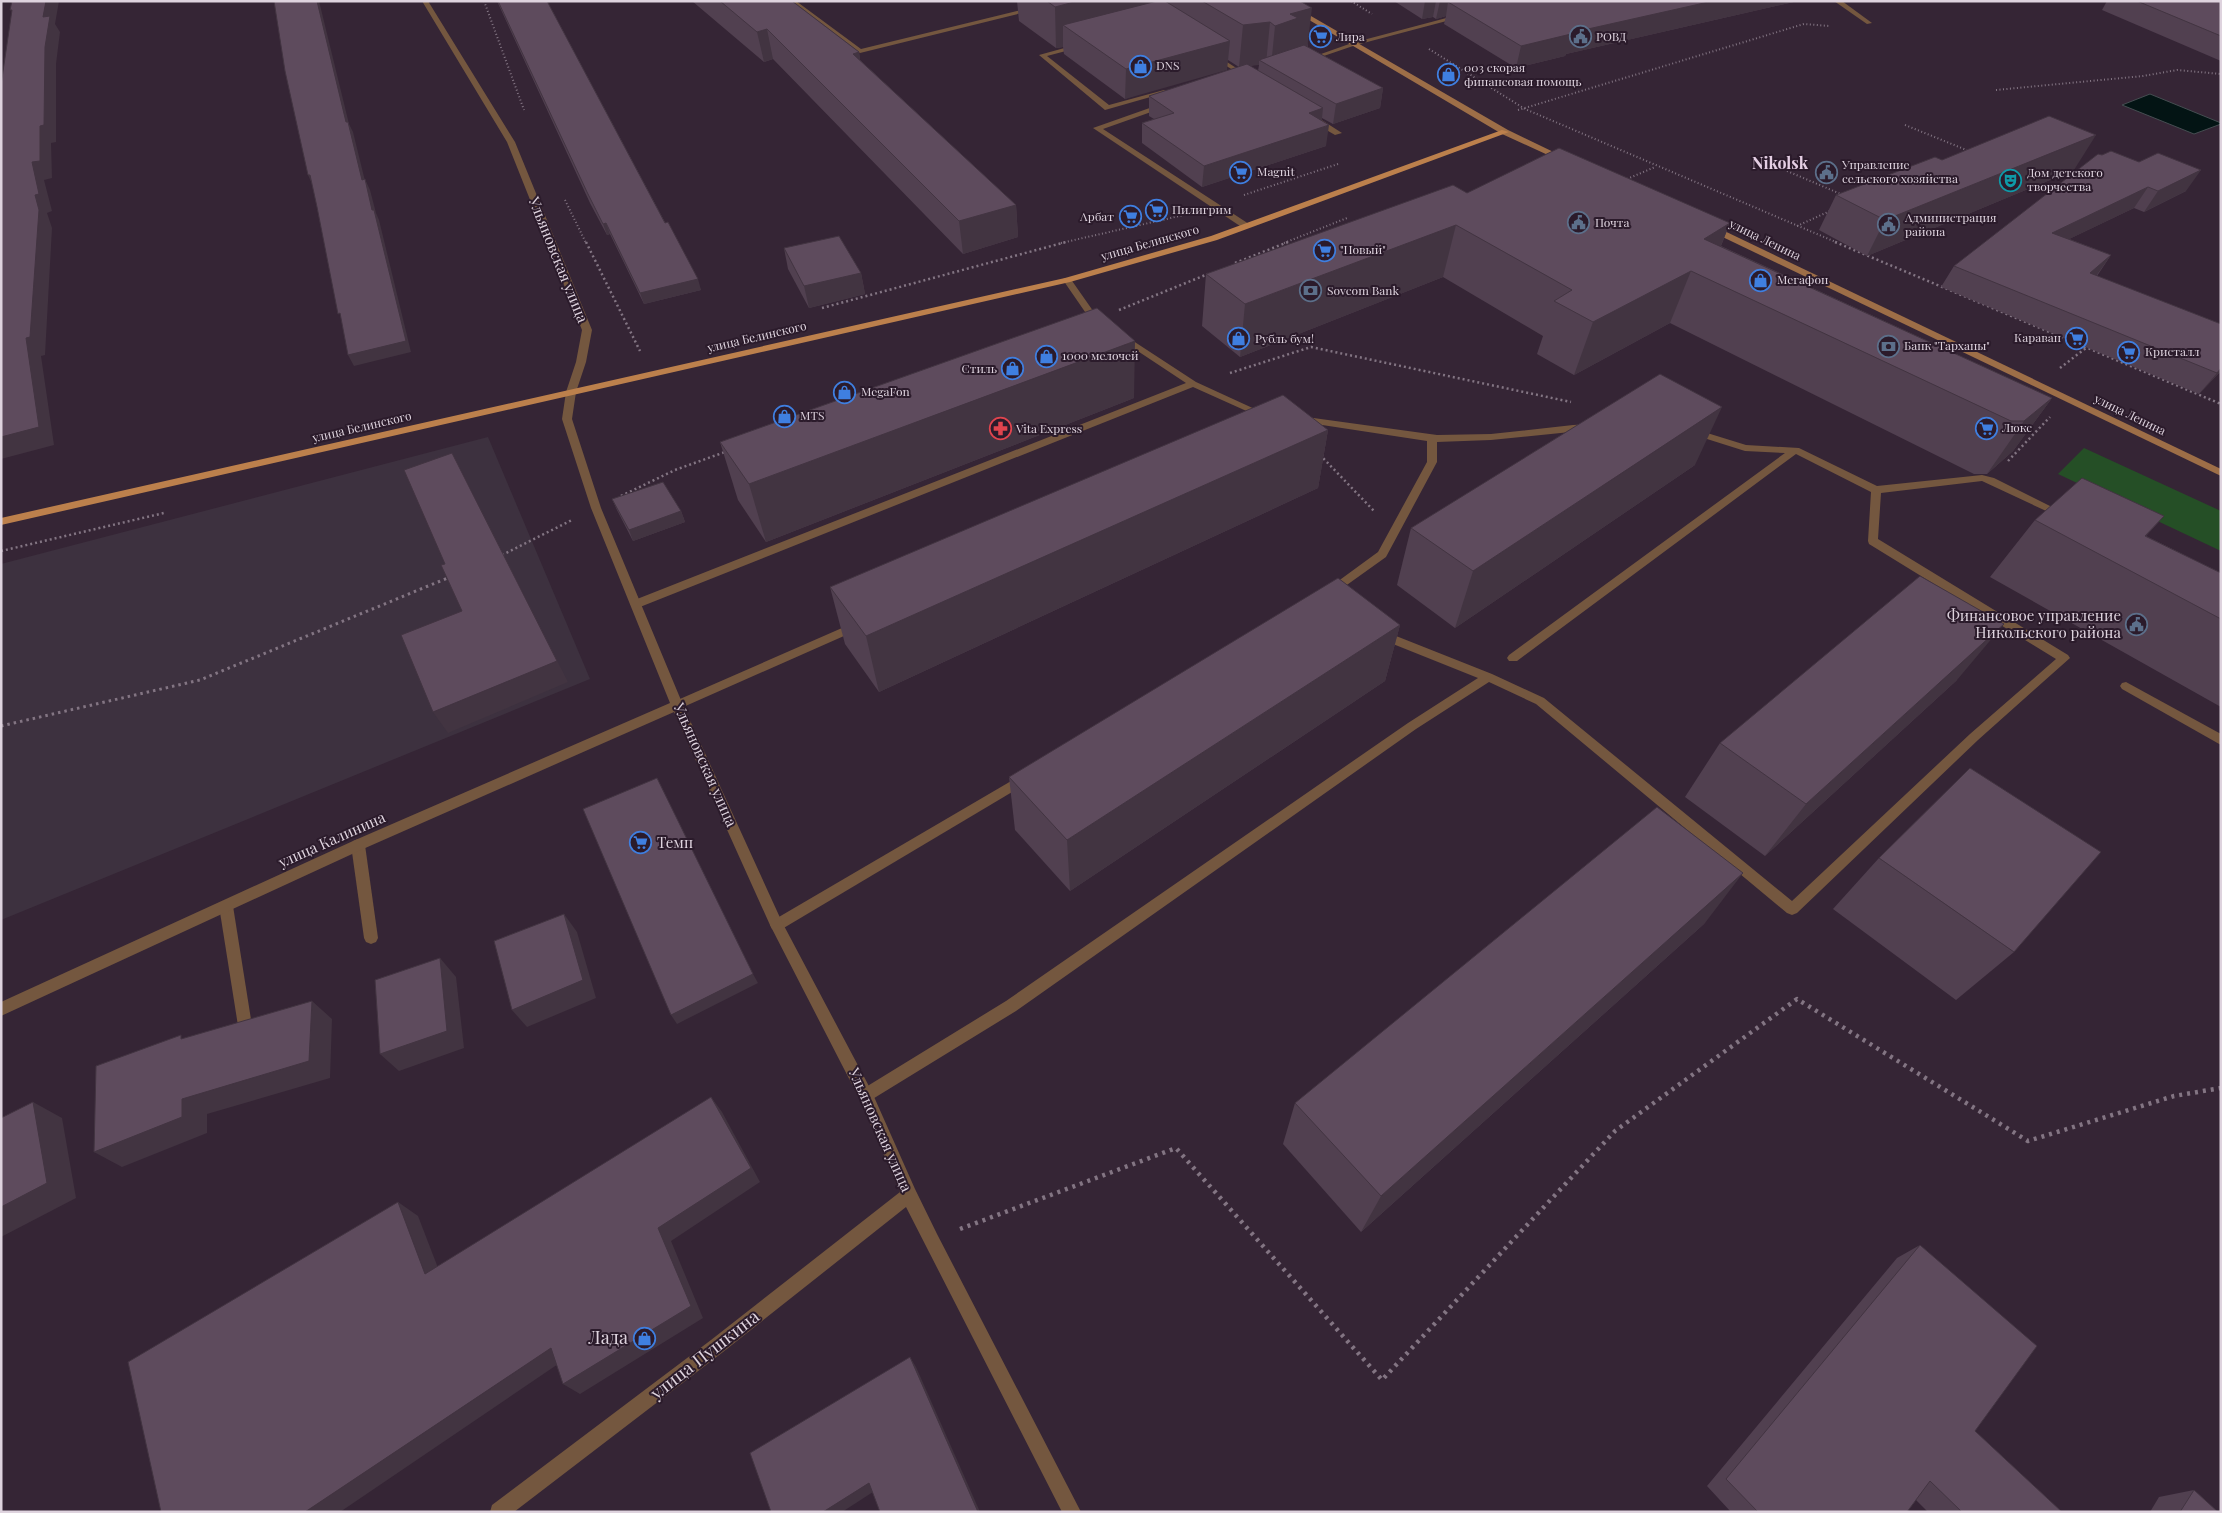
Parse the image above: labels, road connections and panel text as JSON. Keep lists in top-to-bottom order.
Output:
{
  "streets": {
    "main road": ["улица Ленина", "улица Белинского"],
    "street": ["Ульяновская улица", "улица Калинина", "улица Пушкина"]
  },
  "crossings": [
    ["улица Белинского", "Ульяновская улица"],
    ["Ульяновская улица", "улица Калинина"],
    ["Ульяновская улица", "улица Пушкина"]
  ],
  "districts": ["Nikolsk"],
  "places": {
    "supermarket": [
      "Лира",
      "Magnit",
      "Пилигрим",
      "Арбат",
      "\"Новый\"",
      "Караван",
      "Кристалл",
      "Люкс",
      "Темп"
    ],
    "public building": [
      "РОВД",
      "Управление сельского хозяйства",
      "Почта",
      "Администрация района",
      "Финансовое управление Никольского района"
    ],
    "shop": [
      "DNS",
      "003 скорая финансовая помощь",
      "Мегафон",
      "Рубль бум!",
      "1000 мелочей",
      "Стиль",
      "MegaFon",
      "MTS",
      "Лада"
    ],
    "theatre": ["Дом детского творчества"],
    "bank": ["Sovcom Bank", "Банк \"Тарханы\""],
    "pharmacy": ["Vita Express"]
  }
}
